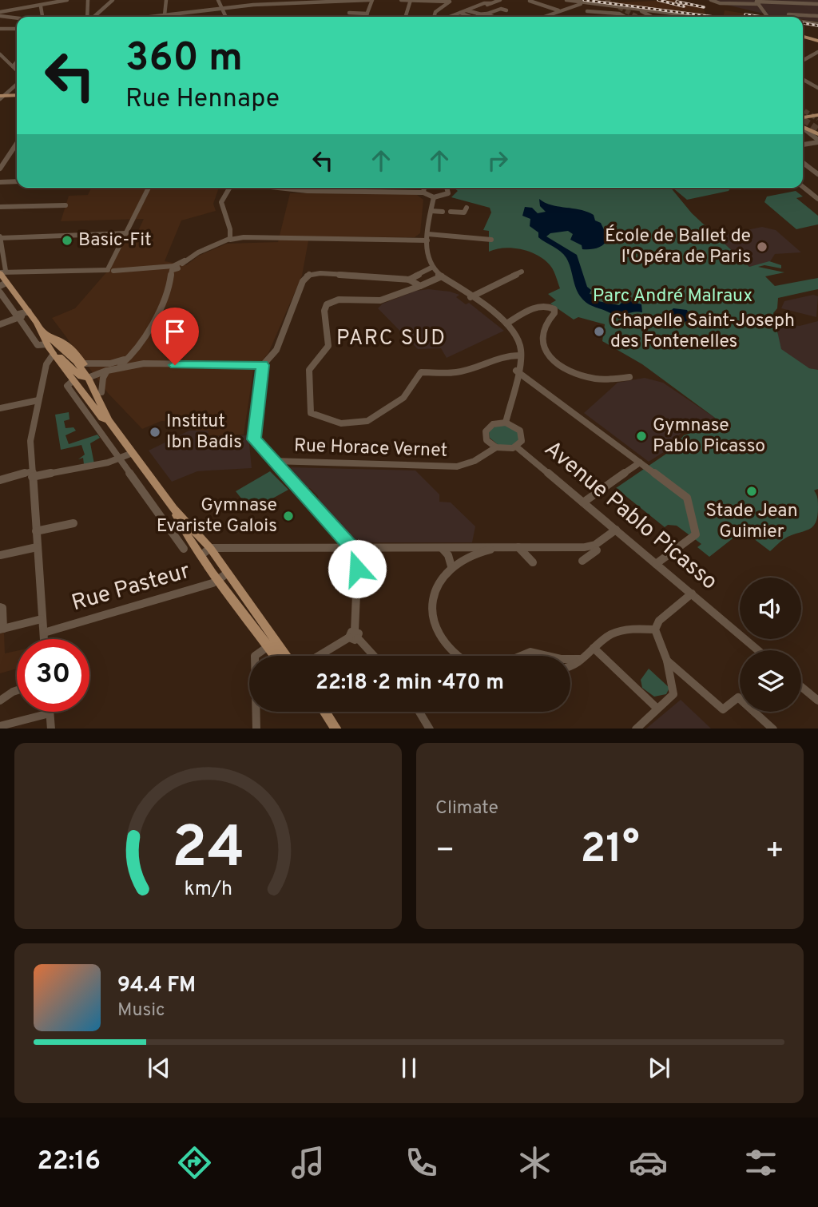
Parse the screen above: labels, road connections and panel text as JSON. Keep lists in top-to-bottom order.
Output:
{
  "streets": {
    "street": ["Rue Horace Vernet", "Avenue Pablo Picasso", "Rue Pasteur"]
  },
  "crossings": [
    ["Rue Horace Vernet", "Avenue Pablo Picasso"]
  ],
  "districts": ["PARC SUD"],
  "parks": ["Parc André Malraux"],
  "places": [
    "Basic-Fit",
    "École de Ballet de l'Opéra de Paris",
    "Chapelle Saint-Joseph des Fontenelles",
    "Institut Ibn Badis",
    "Gymnase Pablo Picasso",
    "Stade Jean Guimier",
    "Gymnase Evariste Galois"
  ],
  "page": {
    "turn": ["360 m", "Rue Hennape"],
    "limit": "30",
    "trip": "22:18 · 2 min · 470 m",
    "tile": "Climate",
    "heat": ["−", "21°", "+"],
    "song": ["94.4 FM", "Music"],
    "tabs": "22:16",
    "gauge": ["24", "km/h"]
  }
}
